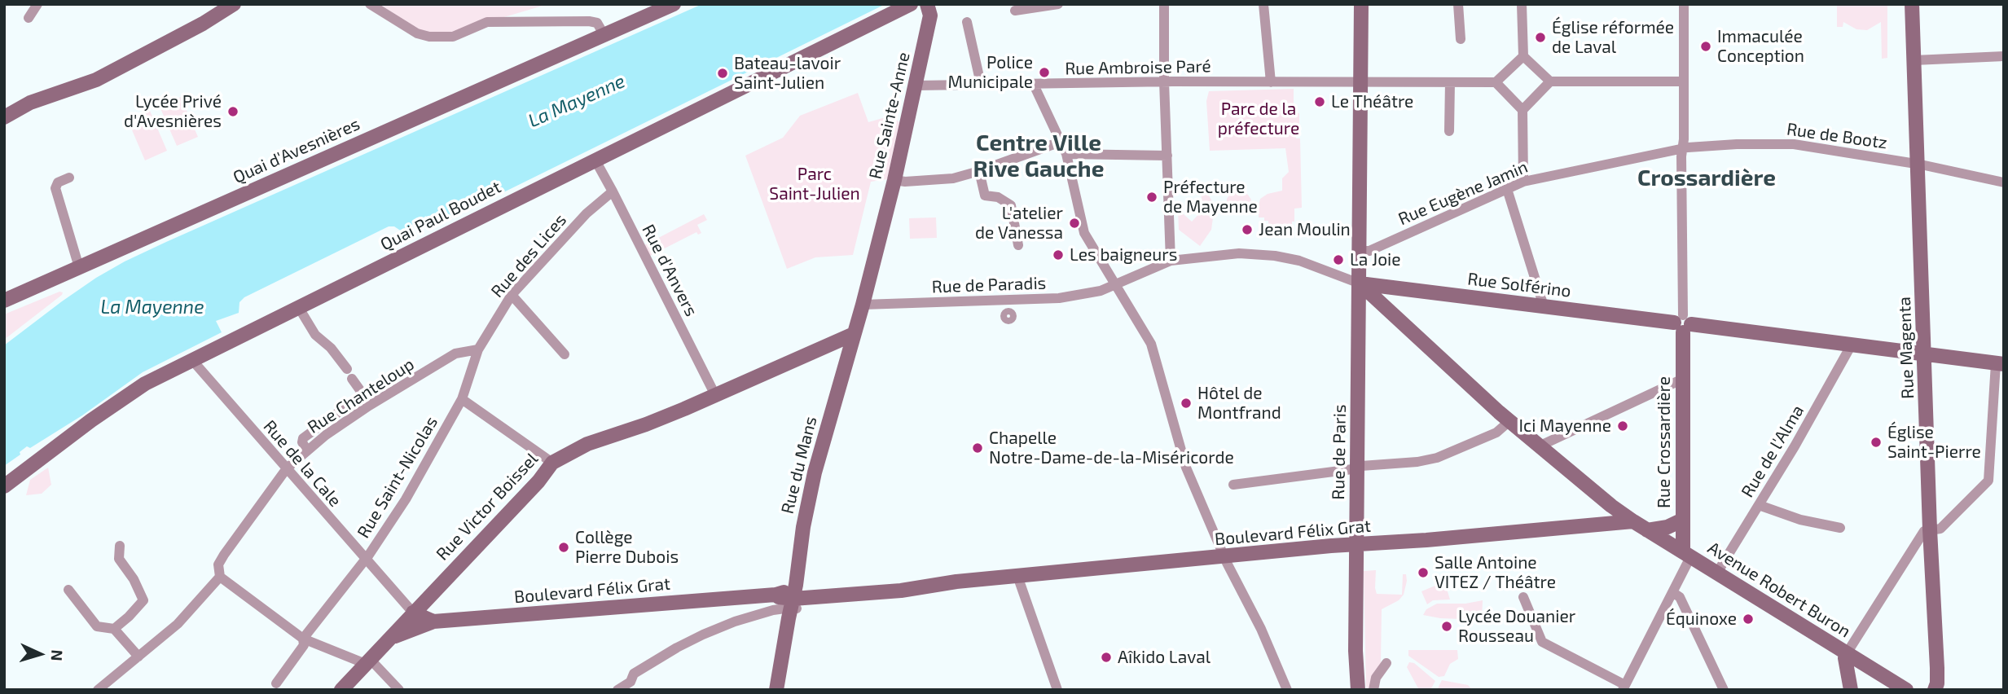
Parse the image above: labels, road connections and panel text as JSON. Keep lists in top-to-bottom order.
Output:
{
  "streets": {
    "street": [
      "Rue Ambroise Paré",
      "Rue Sainte-Anne",
      "Rue de Bootz",
      "Quai d'Avesnières",
      "Rue Eugène Jamin",
      "Quai Paul Boudet",
      "Rue des Lices",
      "Rue d'Anvers",
      "Rue de Paradis",
      "Rue Solférino",
      "Rue Magenta",
      "Rue Chanteloup",
      "Rue Crossardière",
      "Rue de l'Alma",
      "Rue de Paris",
      "Rue de la Cale",
      "Rue du Mans",
      "Rue Saint-Nicolas",
      "Rue Victor Boissel",
      "Boulevard Félix Grat",
      "Avenue Robert Buron"
    ]
  },
  "crossings": [
    ["Rue Ambroise Paré", "Rue Sainte-Anne"],
    ["Rue Ambroise Paré", "Rue de Paris"],
    ["Rue Sainte-Anne", "Rue de Paradis"],
    ["Rue Sainte-Anne", "Rue du Mans"],
    ["Rue Sainte-Anne", "Rue Victor Boissel"],
    ["Rue de Bootz", "Rue Eugène Jamin"],
    ["Rue de Bootz", "Rue Magenta"],
    ["Rue de Bootz", "Rue Crossardière"],
    ["Rue Eugène Jamin", "Rue Crossardière"],
    ["Rue Eugène Jamin", "Rue de Paris"],
    ["Quai Paul Boudet", "Rue d'Anvers"],
    ["Quai Paul Boudet", "Rue de la Cale"],
    ["Rue des Lices", "Rue d'Anvers"],
    ["Rue des Lices", "Rue Chanteloup"],
    ["Rue des Lices", "Rue Saint-Nicolas"],
    ["Rue d'Anvers", "Rue Victor Boissel"],
    ["Rue de Paradis", "Rue Solférino"],
    ["Rue de Paradis", "Rue de Paris"],
    ["Rue de Paradis", "Avenue Robert Buron"],
    ["Rue Solférino", "Rue Magenta"],
    ["Rue Solférino", "Rue Crossardière"],
    ["Rue Solférino", "Rue de l'Alma"],
    ["Rue Solférino", "Rue de Paris"],
    ["Rue Solférino", "Avenue Robert Buron"],
    ["Rue Chanteloup", "Rue de la Cale"],
    ["Rue Chanteloup", "Rue Saint-Nicolas"],
    ["Rue Crossardière", "Avenue Robert Buron"],
    ["Rue de l'Alma", "Avenue Robert Buron"],
    ["Rue de Paris", "Boulevard Félix Grat"],
    ["Rue de Paris", "Avenue Robert Buron"],
    ["Rue de la Cale", "Rue Saint-Nicolas"],
    ["Rue de la Cale", "Rue Victor Boissel"],
    ["Rue de la Cale", "Boulevard Félix Grat"],
    ["Rue du Mans", "Rue Victor Boissel"],
    ["Rue du Mans", "Boulevard Félix Grat"],
    ["Rue Victor Boissel", "Boulevard Félix Grat"],
    ["Boulevard Félix Grat", "Avenue Robert Buron"]
  ],
  "districts": ["Centre Ville Rive Gauche", "Crossardière"],
  "water": ["La Mayenne"],
  "parks": ["Parc de la préfecture", "Parc Saint-Julien"],
  "places": [
    "Église réformée de Laval",
    "Immaculée Conception",
    "Police Municipale",
    "Bateau-lavoir Saint-Julien",
    "Le Théâtre",
    "Lycée Privé d'Avesnières",
    "Préfecture de Mayenne",
    "L'atelier de Vanessa",
    "Jean Moulin",
    "Les baigneurs",
    "La Joie",
    "Hôtel de Montfrand",
    "Ici Mayenne",
    "Église Saint-Pierre",
    "Chapelle Notre-Dame-de-la-Miséricorde",
    "Collège Pierre Dubois",
    "Salle Antoine VITEZ / Théâtre",
    "Équinoxe",
    "Lycée Douanier Rousseau",
    "Aîkido Laval"
  ],
  "north": "right"
}
